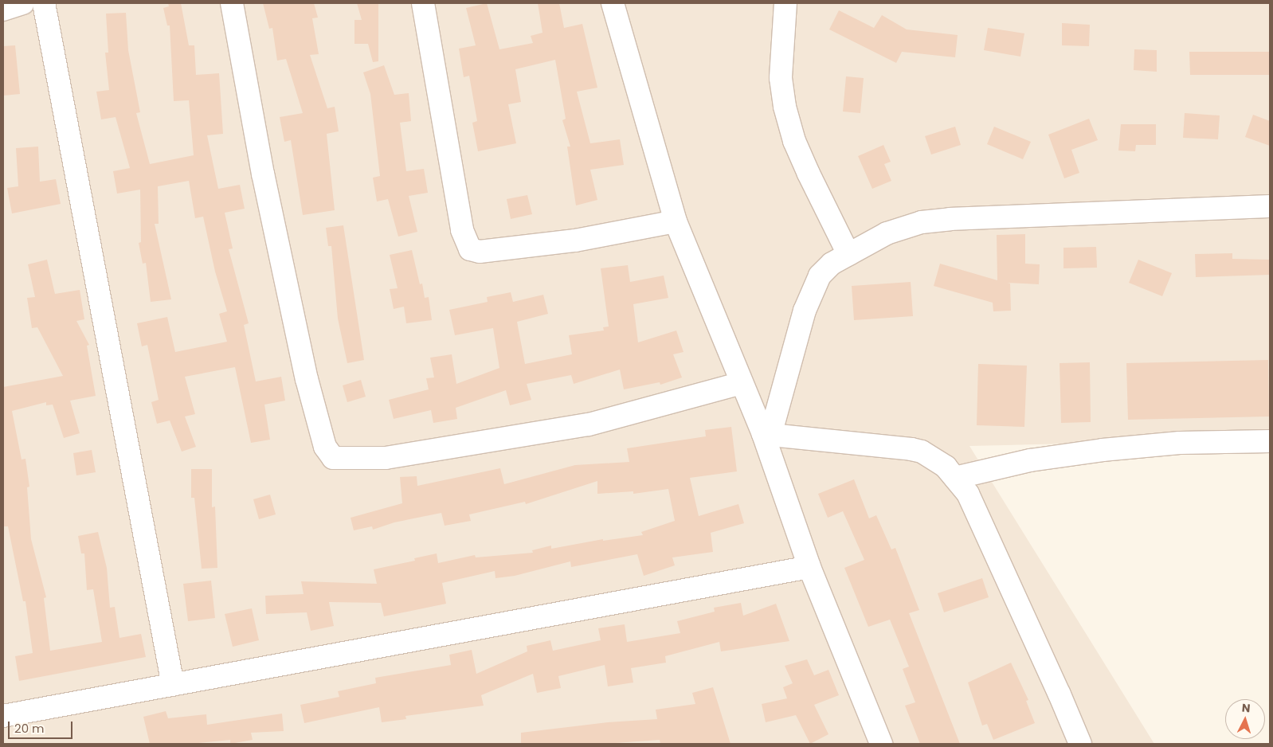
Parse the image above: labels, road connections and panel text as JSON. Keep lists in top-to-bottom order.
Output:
{
  "scale_bar": "20 m",
  "north": "top"
}
